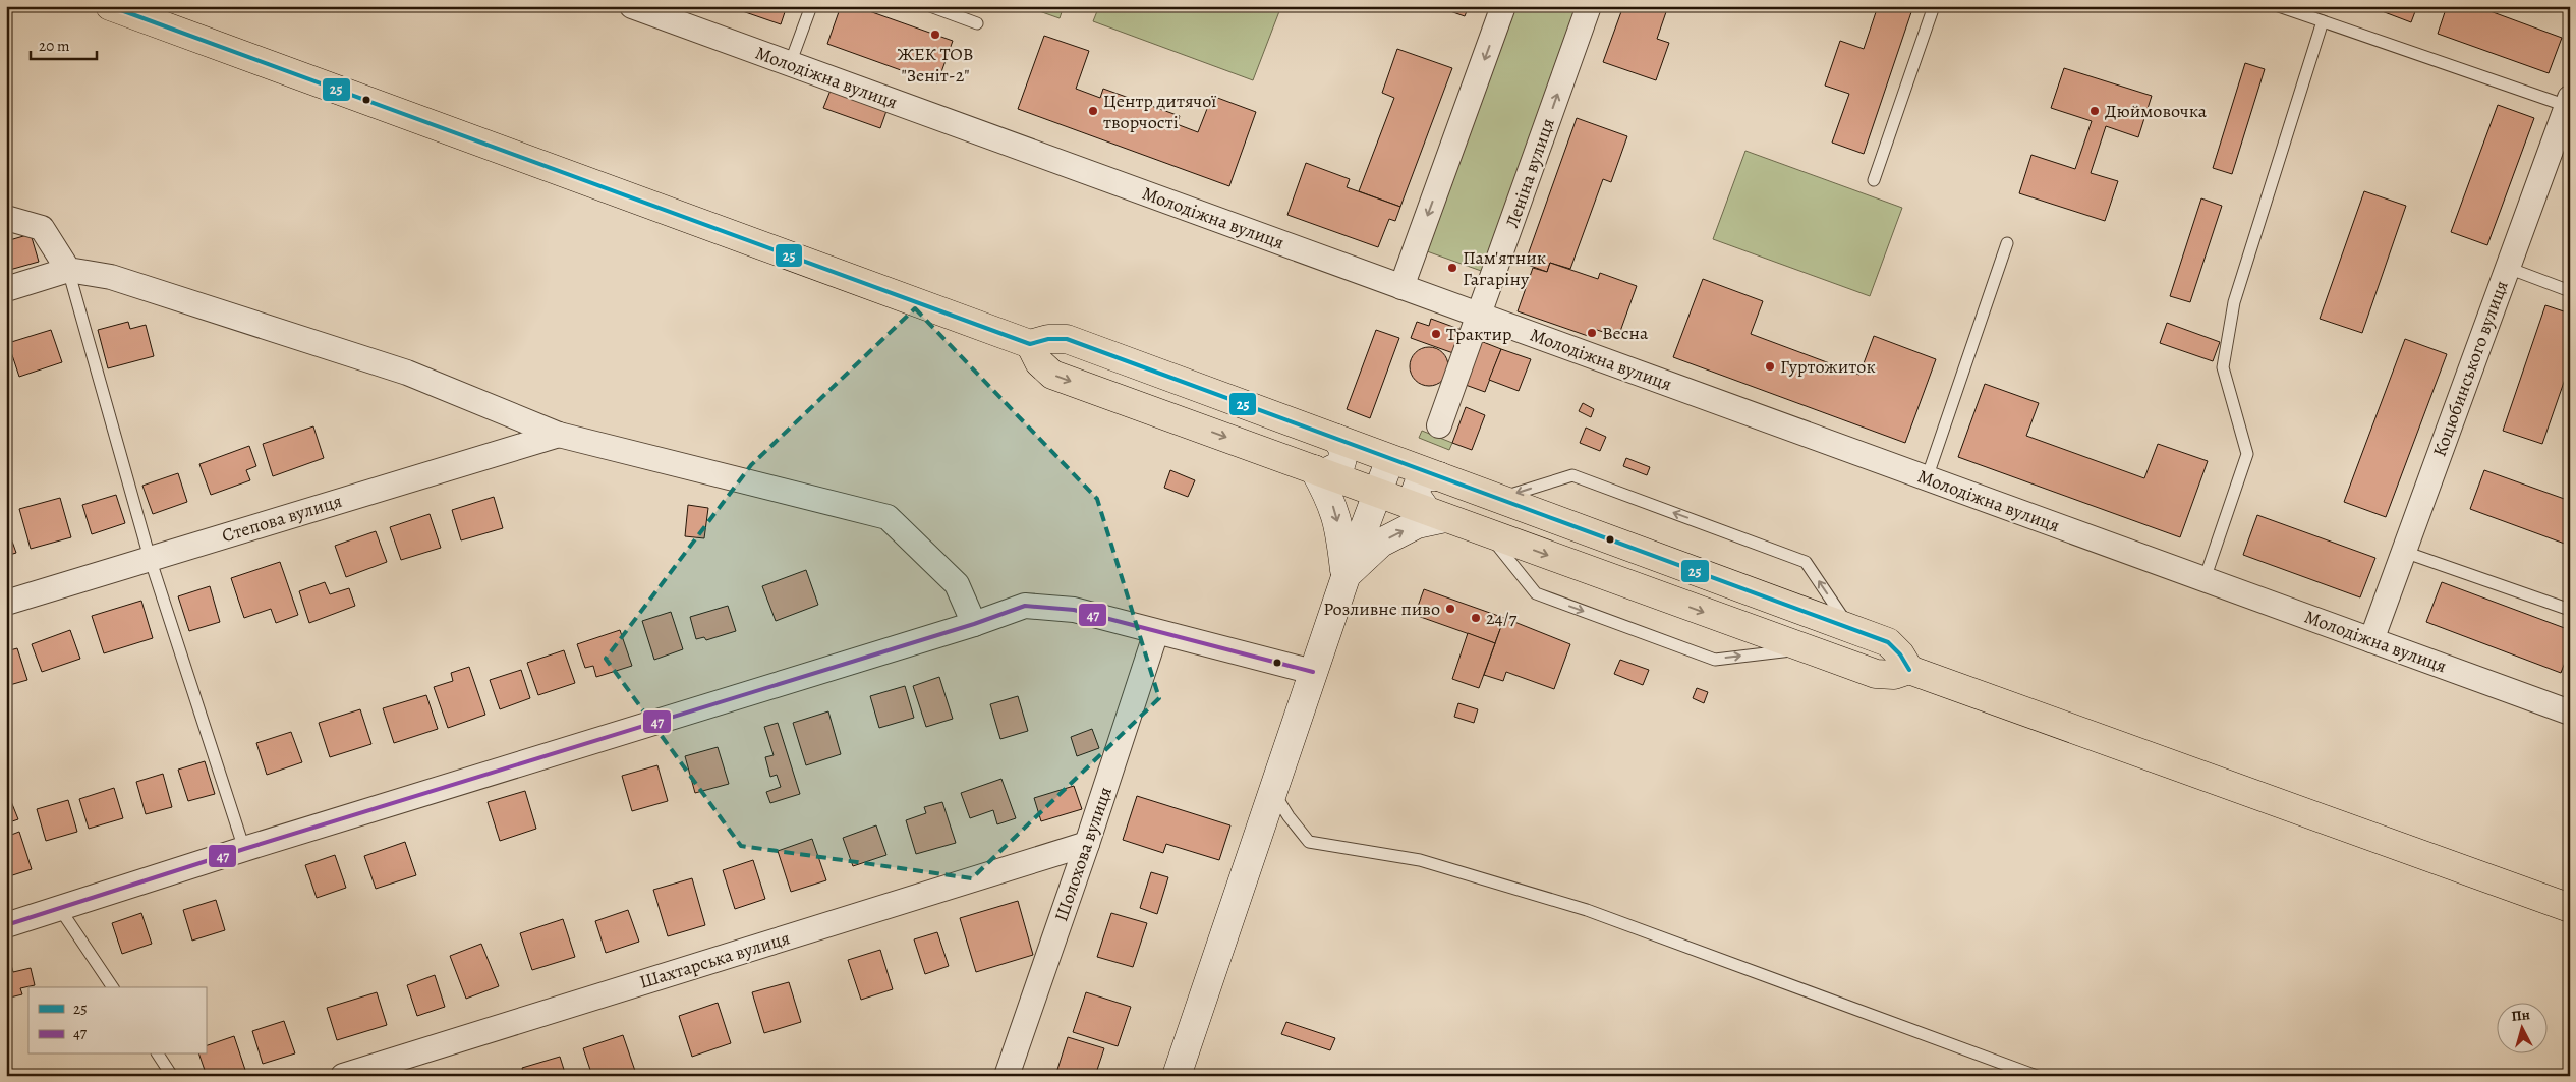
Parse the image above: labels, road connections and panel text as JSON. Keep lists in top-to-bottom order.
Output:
{
  "streets": {
    "street": [
      "Молодіжна вулиця",
      "Леніна вулиця",
      "Коцюбинського вулиця",
      "Степова вулиця",
      "Шолохова вулиця",
      "Шахтарська вулиця"
    ]
  },
  "crossings": [
    ["Молодіжна вулиця", "Леніна вулиця"],
    ["Молодіжна вулиця", "Коцюбинського вулиця"],
    ["Шолохова вулиця", "Шахтарська вулиця"]
  ],
  "places": [
    "ЖЕК ТОВ \"Зеніт-2\"",
    "Центр дитячої творчості",
    "Дюймовочка",
    "Пам'ятник Гагаріну",
    "Весна",
    "Трактир",
    "Гуртожиток",
    "Розливне пиво",
    "24/7"
  ],
  "lines": ["transit line 25", "transit line 47"],
  "legend": ["25", "47"],
  "scale_bar": "20 m",
  "north": "top"
}
